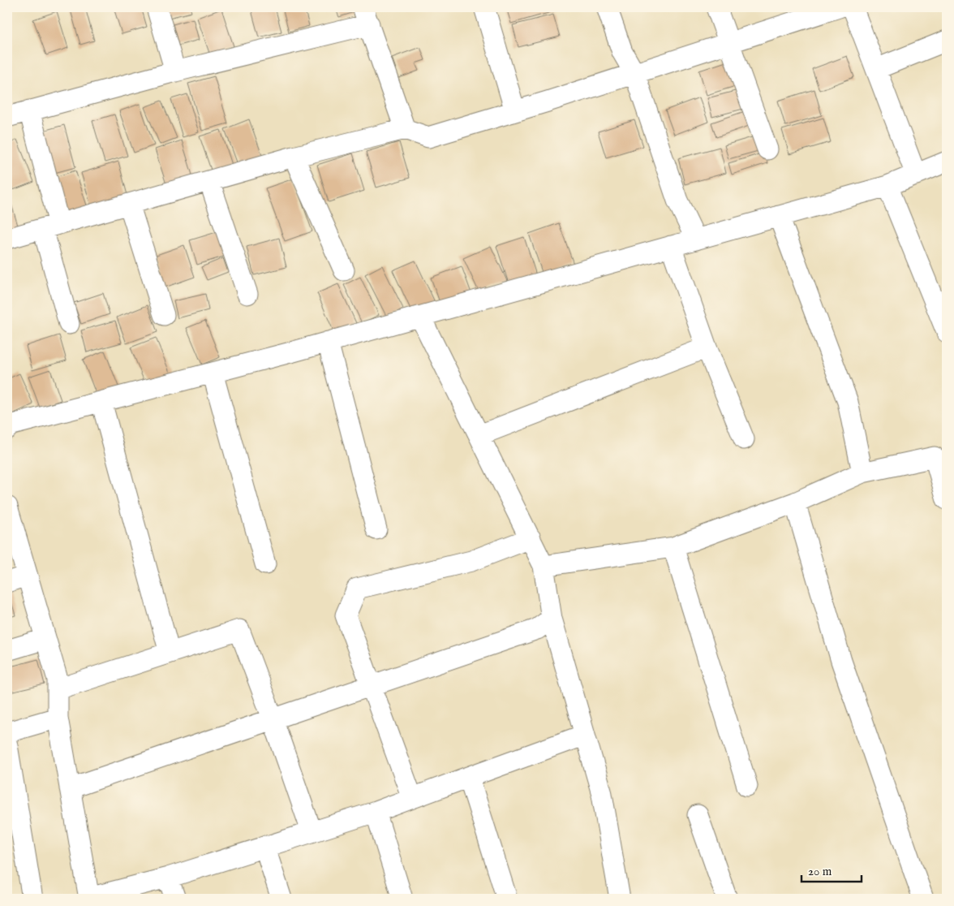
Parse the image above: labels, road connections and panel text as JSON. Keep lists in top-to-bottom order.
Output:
{
  "scale_bar": "20 m"
}
